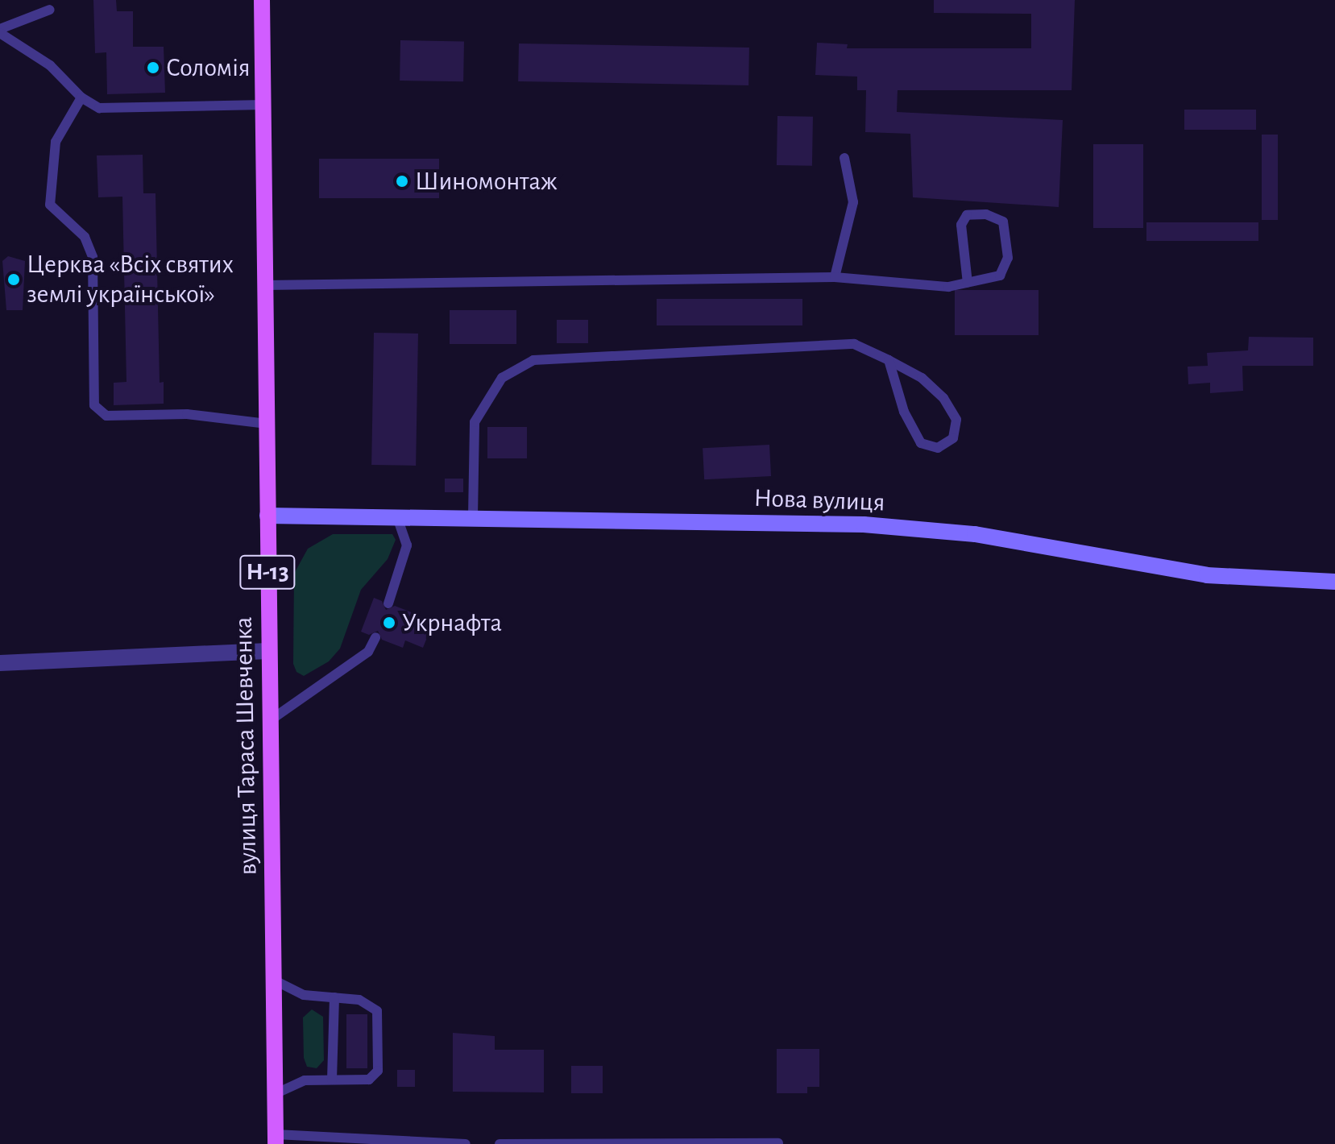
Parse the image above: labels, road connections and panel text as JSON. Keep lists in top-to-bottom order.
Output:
{
  "streets": {
    "main road": ["Н-13", "вулиця Тараса Шевченка"],
    "street": ["Нова вулиця"]
  },
  "crossings": [
    ["Нова вулиця", "вулиця Тараса Шевченка"]
  ],
  "places": [
    "Соломiя",
    "Шиномонтаж",
    "Церква «Всіх святих землі української»",
    "Укрнафта"
  ]
}
